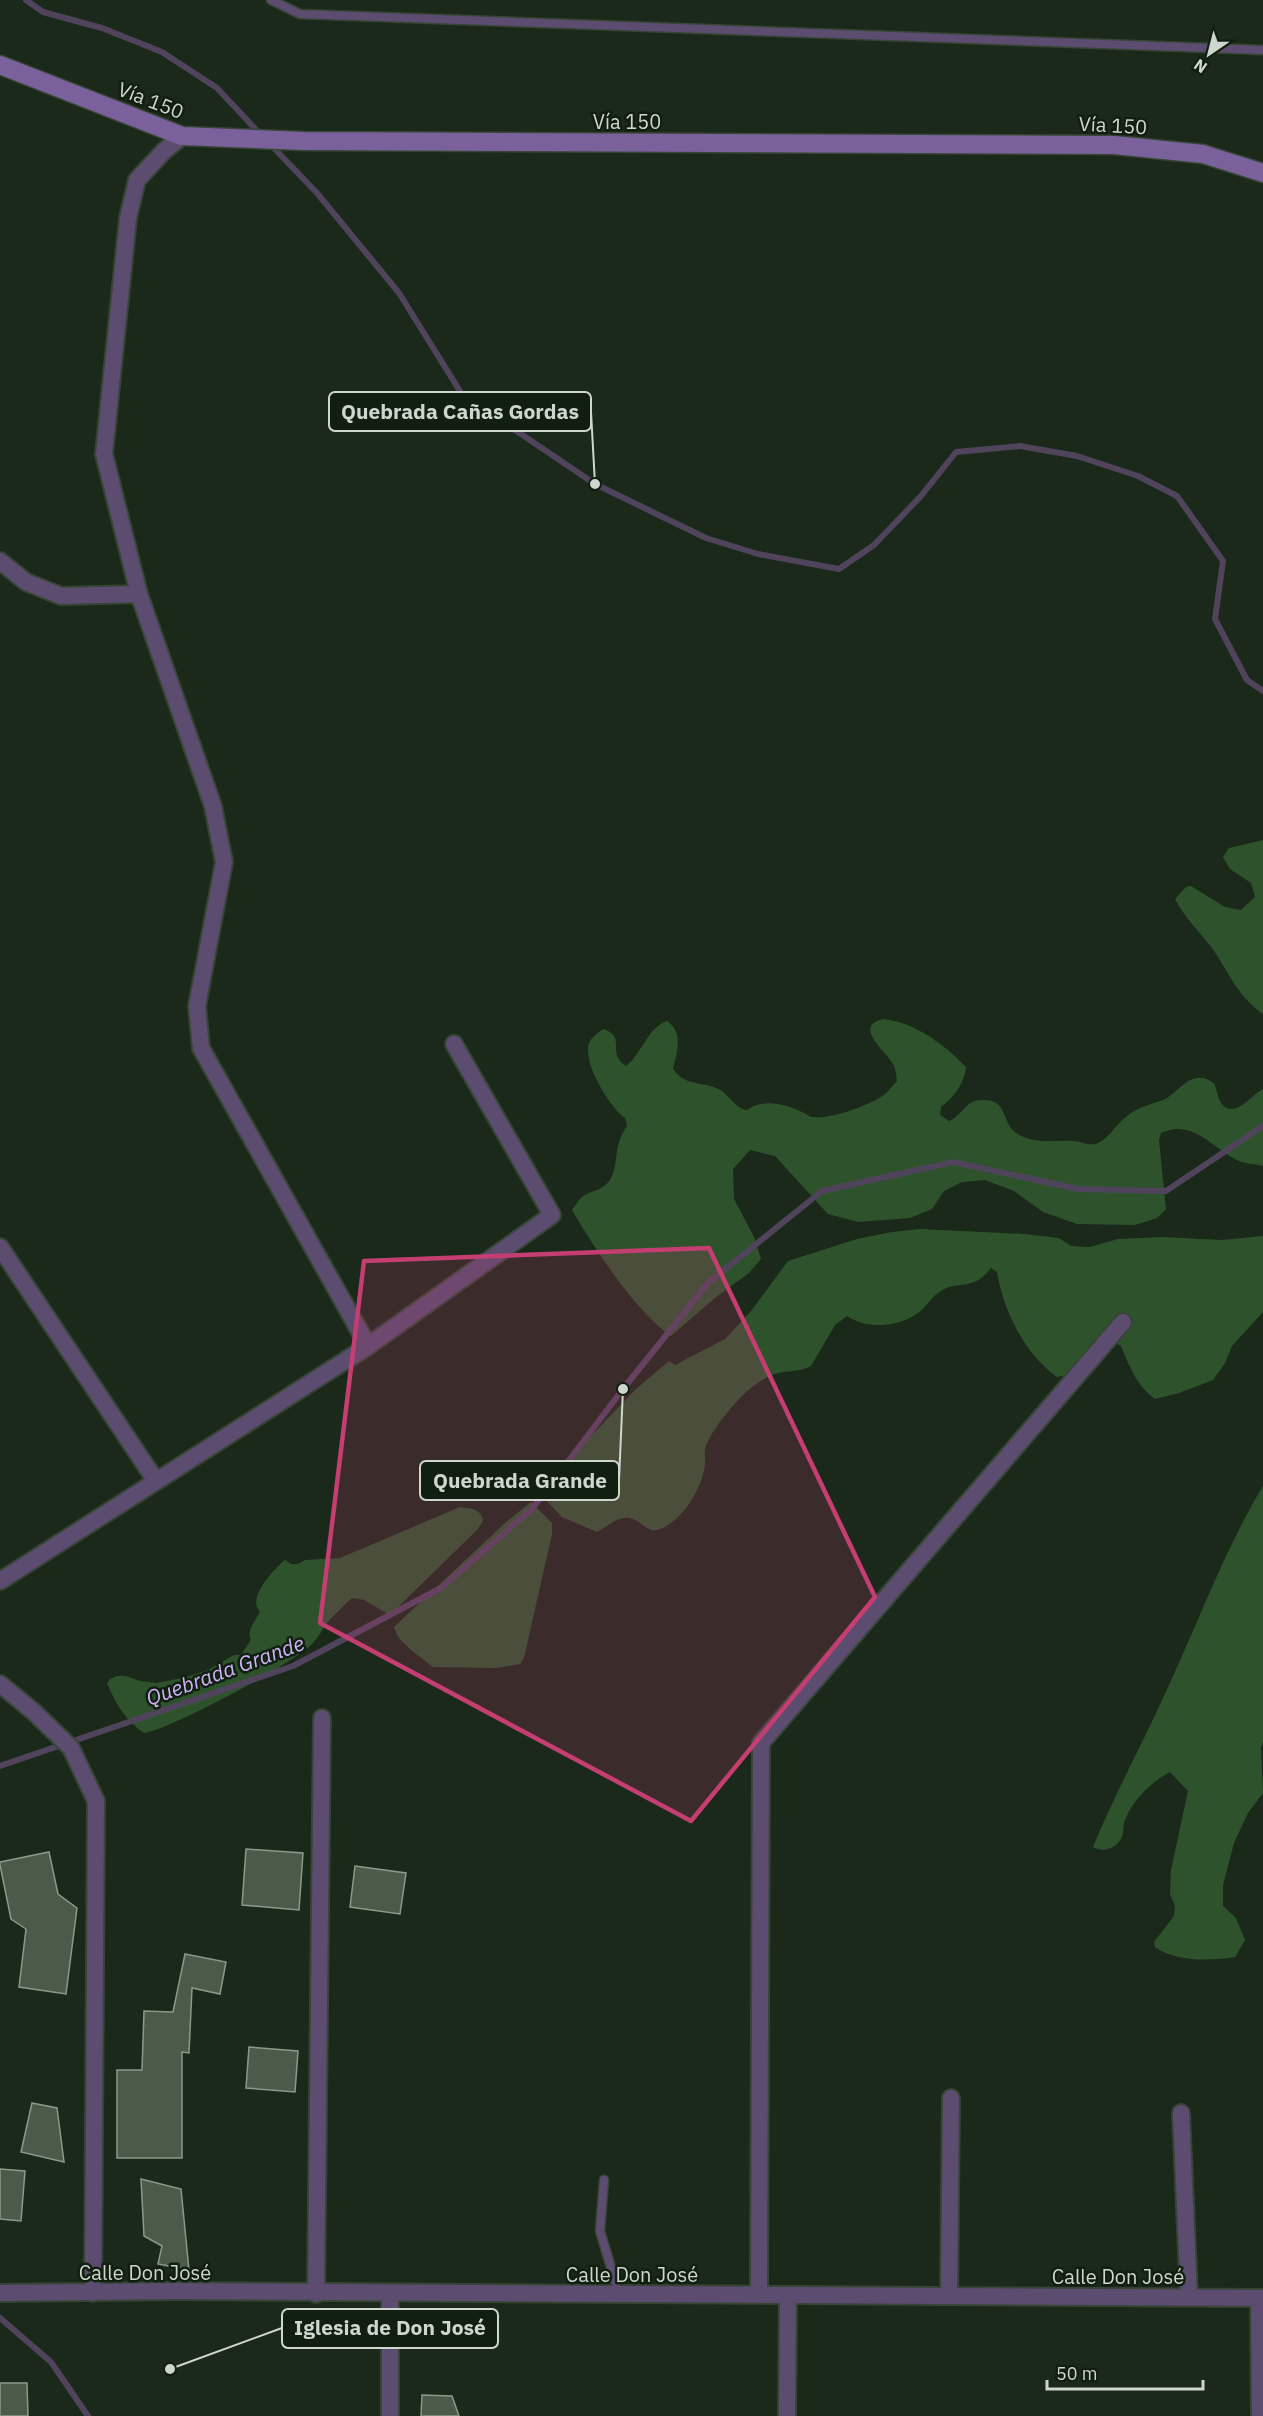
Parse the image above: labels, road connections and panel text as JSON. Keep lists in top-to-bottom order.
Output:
{
  "streets": {
    "main road": ["Vía 150"],
    "street": ["Calle Don José"]
  },
  "water": ["Quebrada Grande"],
  "places": ["Quebrada Cañas Gordas", "Quebrada Grande", "Iglesia de Don José"],
  "scale_bar": "50 m",
  "north": "bottom left"
}
